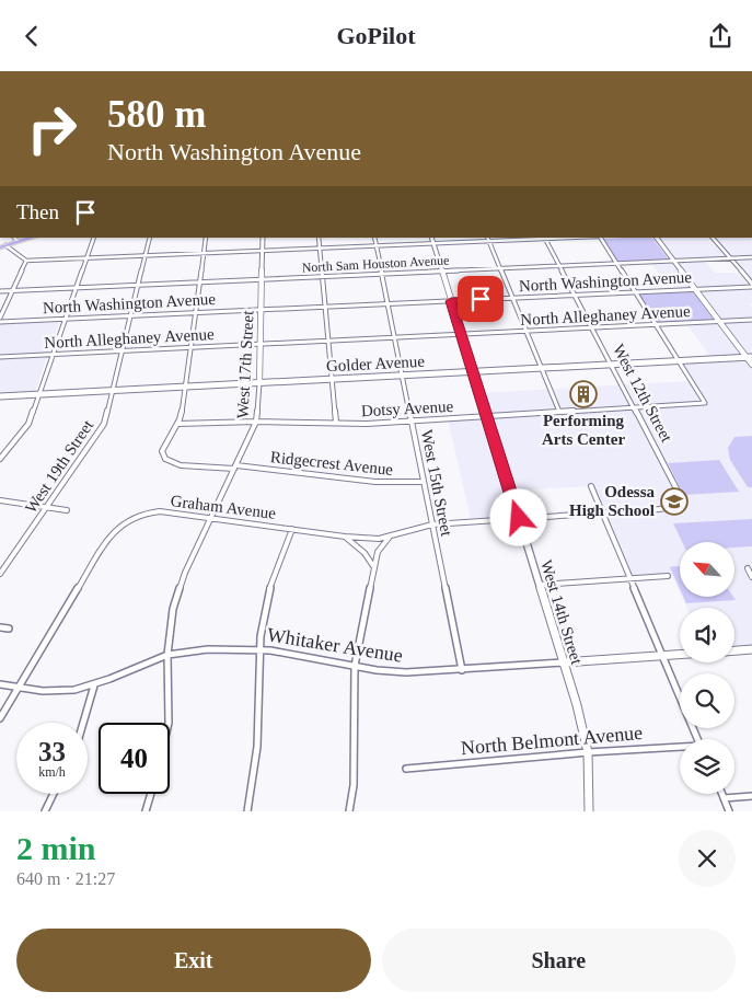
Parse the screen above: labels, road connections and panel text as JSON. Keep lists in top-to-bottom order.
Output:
{
  "streets": {
    "main road": ["Golder Avenue"],
    "street": [
      "North Sam Houston Avenue",
      "North Washington Avenue",
      "North Alleghaney Avenue",
      "West 17th Street",
      "West 12th Street",
      "Dotsy Avenue",
      "Ridgecrest Avenue",
      "West 19th Street",
      "West 15th Street",
      "Graham Avenue",
      "West 14th Street",
      "Whitaker Avenue",
      "North Belmont Avenue"
    ]
  },
  "crossings": [
    ["North Sam Houston Avenue", "West 17th Street"],
    ["North Sam Houston Avenue", "West 12th Street"],
    ["North Sam Houston Avenue", "West 19th Street"],
    ["North Sam Houston Avenue", "West 15th Street"],
    ["North Sam Houston Avenue", "West 14th Street"],
    ["North Washington Avenue", "West 17th Street"],
    ["North Washington Avenue", "West 12th Street"],
    ["North Washington Avenue", "West 19th Street"],
    ["North Washington Avenue", "West 15th Street"],
    ["North Washington Avenue", "West 14th Street"],
    ["North Alleghaney Avenue", "West 17th Street"],
    ["North Alleghaney Avenue", "West 12th Street"],
    ["North Alleghaney Avenue", "West 19th Street"],
    ["North Alleghaney Avenue", "West 15th Street"],
    ["North Alleghaney Avenue", "West 14th Street"],
    ["Golder Avenue", "West 17th Street"],
    ["Golder Avenue", "West 12th Street"],
    ["Golder Avenue", "Dotsy Avenue"],
    ["Golder Avenue", "West 19th Street"],
    ["Golder Avenue", "West 15th Street"],
    ["Golder Avenue", "West 14th Street"],
    ["West 17th Street", "Dotsy Avenue"],
    ["West 17th Street", "Ridgecrest Avenue"],
    ["West 17th Street", "Graham Avenue"],
    ["West 17th Street", "Whitaker Avenue"],
    ["West 12th Street", "Dotsy Avenue"],
    ["West 12th Street", "Graham Avenue"],
    ["Dotsy Avenue", "Ridgecrest Avenue"],
    ["Dotsy Avenue", "West 15th Street"],
    ["Dotsy Avenue", "West 14th Street"],
    ["Ridgecrest Avenue", "West 15th Street"],
    ["West 15th Street", "Graham Avenue"],
    ["West 15th Street", "Whitaker Avenue"],
    ["Graham Avenue", "West 14th Street"],
    ["Graham Avenue", "Whitaker Avenue"],
    ["West 14th Street", "Whitaker Avenue"],
    ["West 14th Street", "North Belmont Avenue"]
  ],
  "places": {
    "building": ["Performing Arts Center"],
    "school or university": ["Odessa High School"]
  },
  "north": "top left",
  "page": {
    "header": "GoPilot",
    "turn": ["580 m", "North Washington Avenue"],
    "then": "Then",
    "speed": "33 km/h",
    "limit": "40",
    "heading": ["2 min", "640 m · 21:27"],
    "buttons": ["Exit", "Share"]
  }
}
